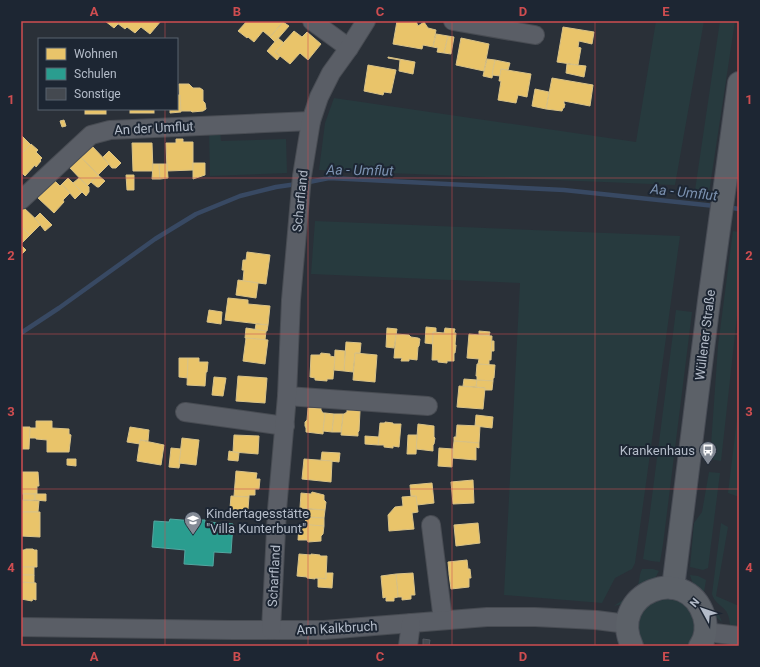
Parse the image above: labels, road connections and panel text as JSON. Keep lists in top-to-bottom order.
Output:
{
  "streets": {
    "main road": ["Wüllener Straße"],
    "street": ["An der Umflut", "Scharfland", "Am Kalkbruch"]
  },
  "crossings": [
    ["An der Umflut", "Scharfland"],
    ["Scharfland", "Am Kalkbruch"]
  ],
  "water": ["Aa - Umflut"],
  "places": {
    "bus stop": ["Krankenhaus"],
    "school or university": ["Kindertagesstätte \"Villa Kunterbunt\""]
  },
  "legend": ["Wohnen", "Schulen", "Sonstige"],
  "north": "top left",
  "grid": {
    "columns": [
      "A",
      "B",
      "C",
      "D",
      "E"
    ],
    "rows": [
      "1",
      "2",
      "3",
      "4"
    ]
  }
}
